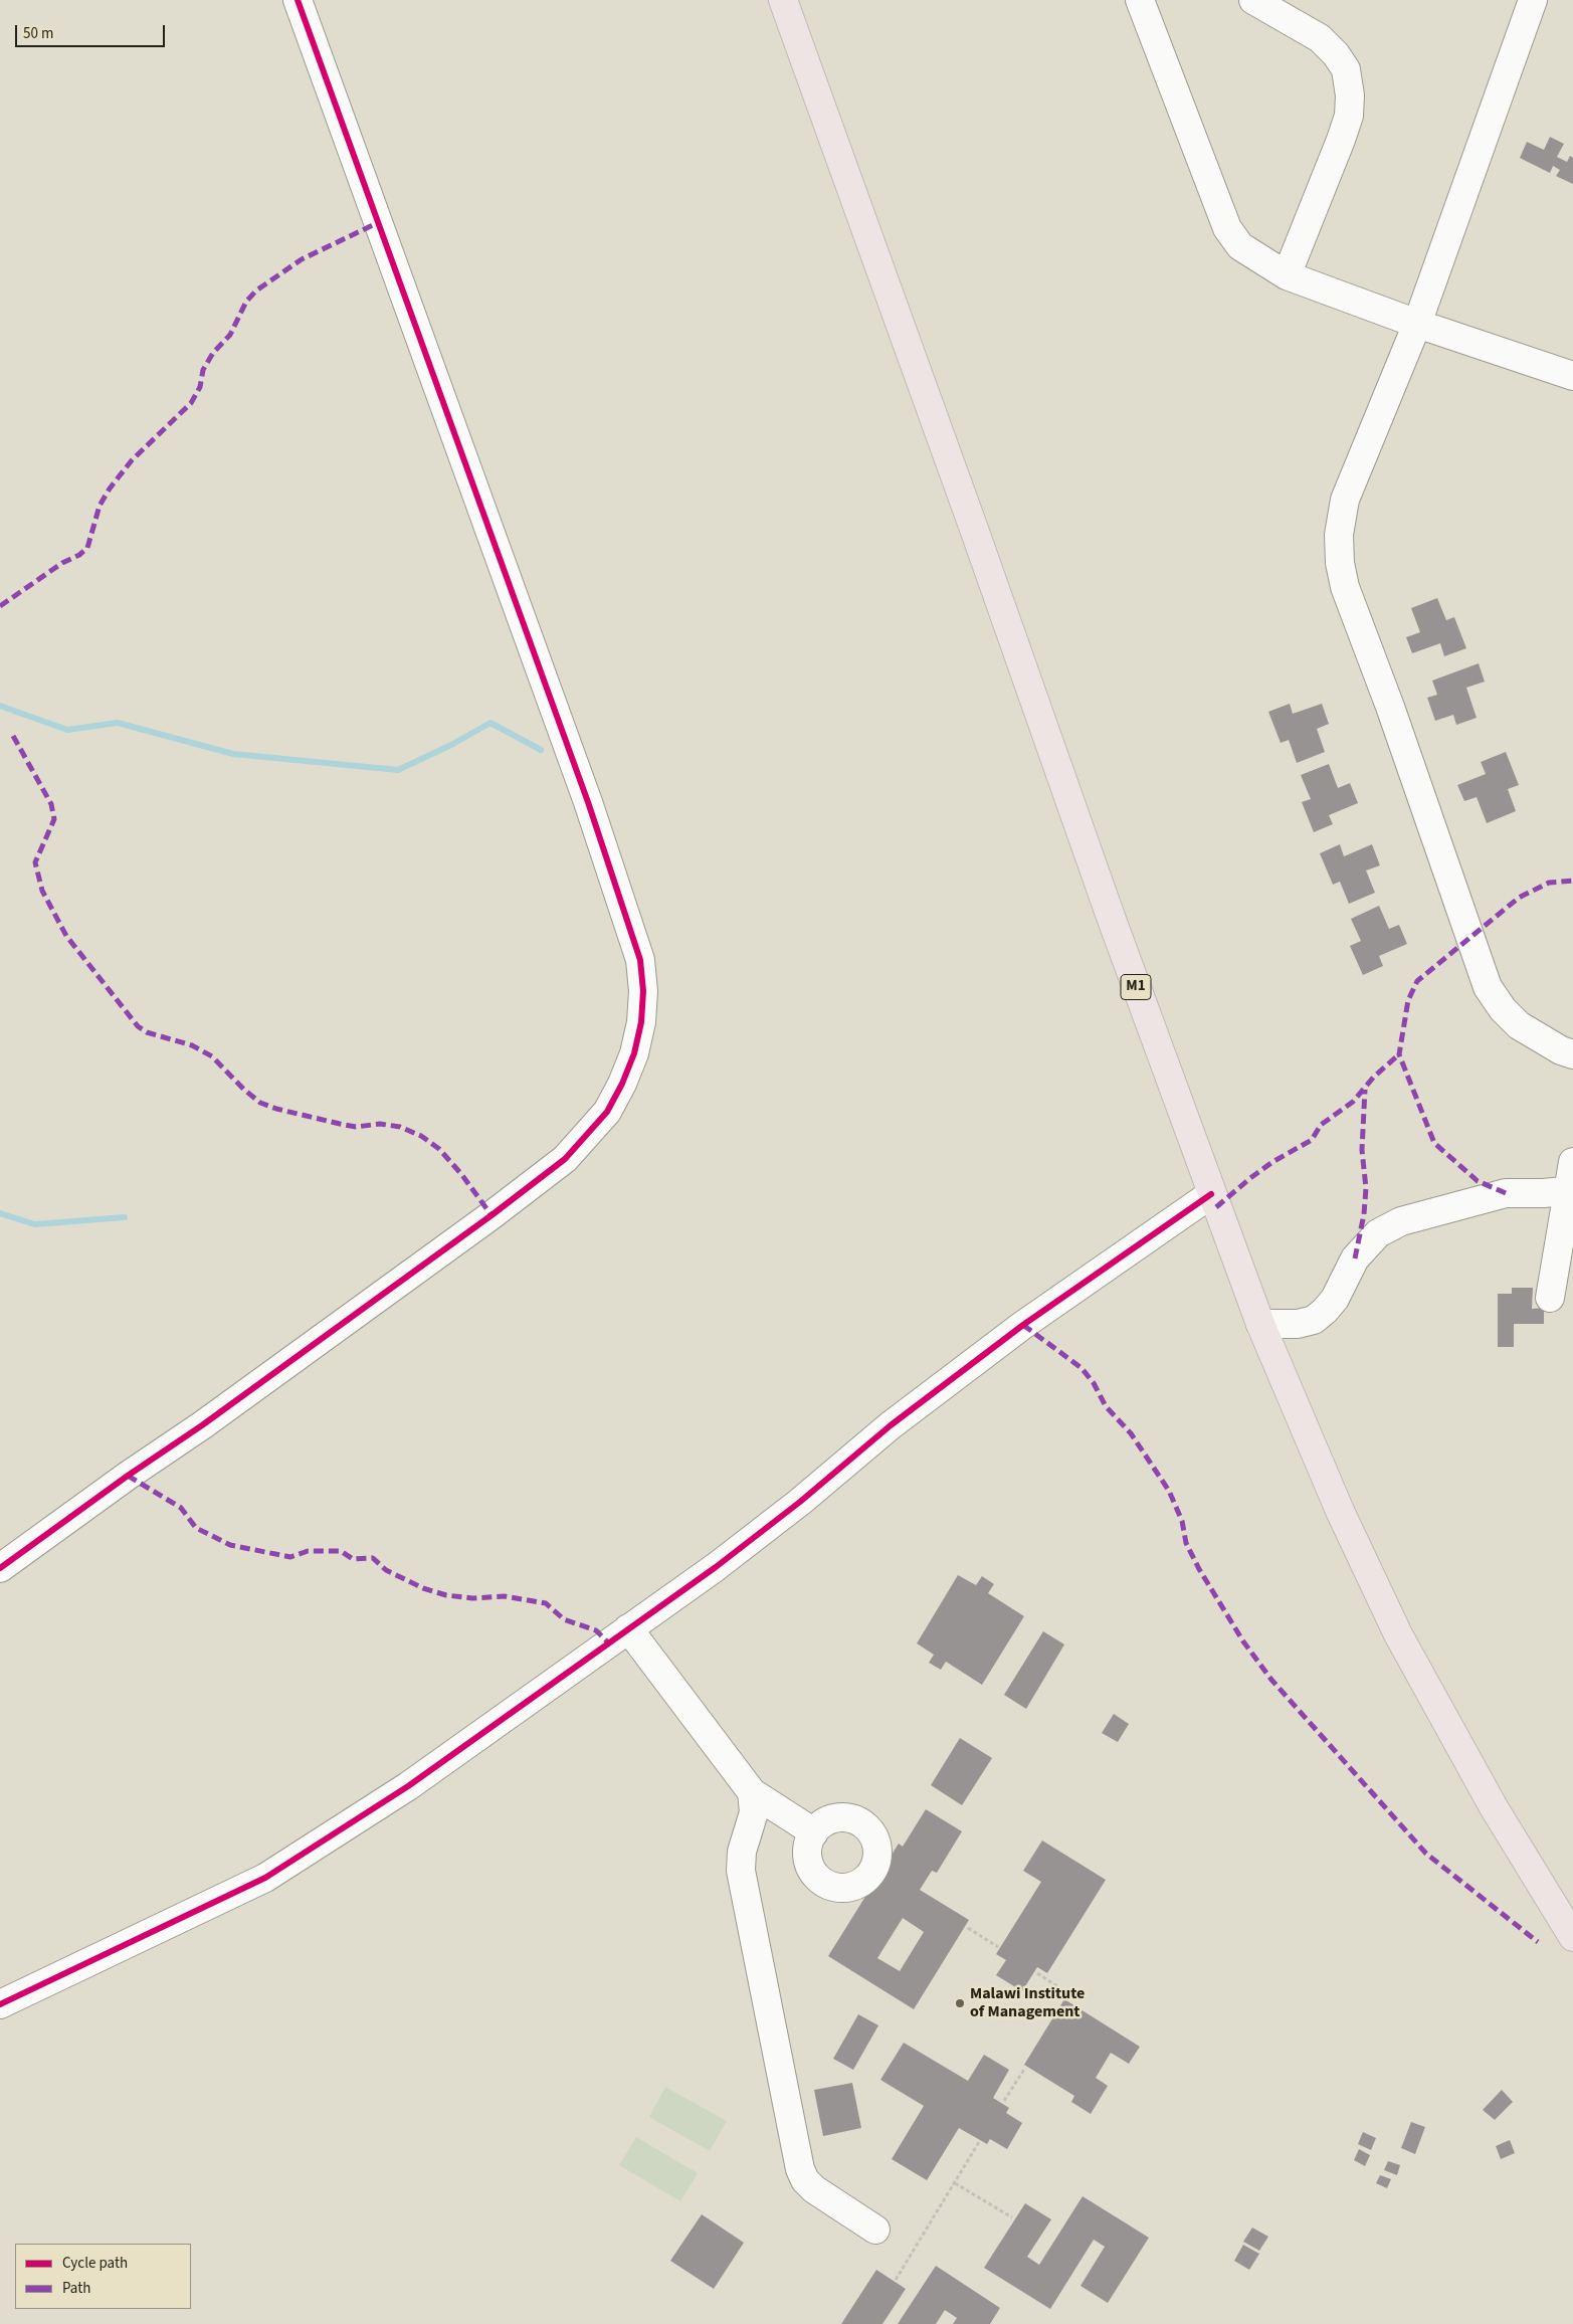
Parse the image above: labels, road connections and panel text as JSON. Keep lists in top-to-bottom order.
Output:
{
  "streets": {
    "highway": ["M1"]
  },
  "places": ["Malawi Institute of Management"],
  "legend": ["Cycle path", "Path"],
  "scale_bar": "50 m"
}
